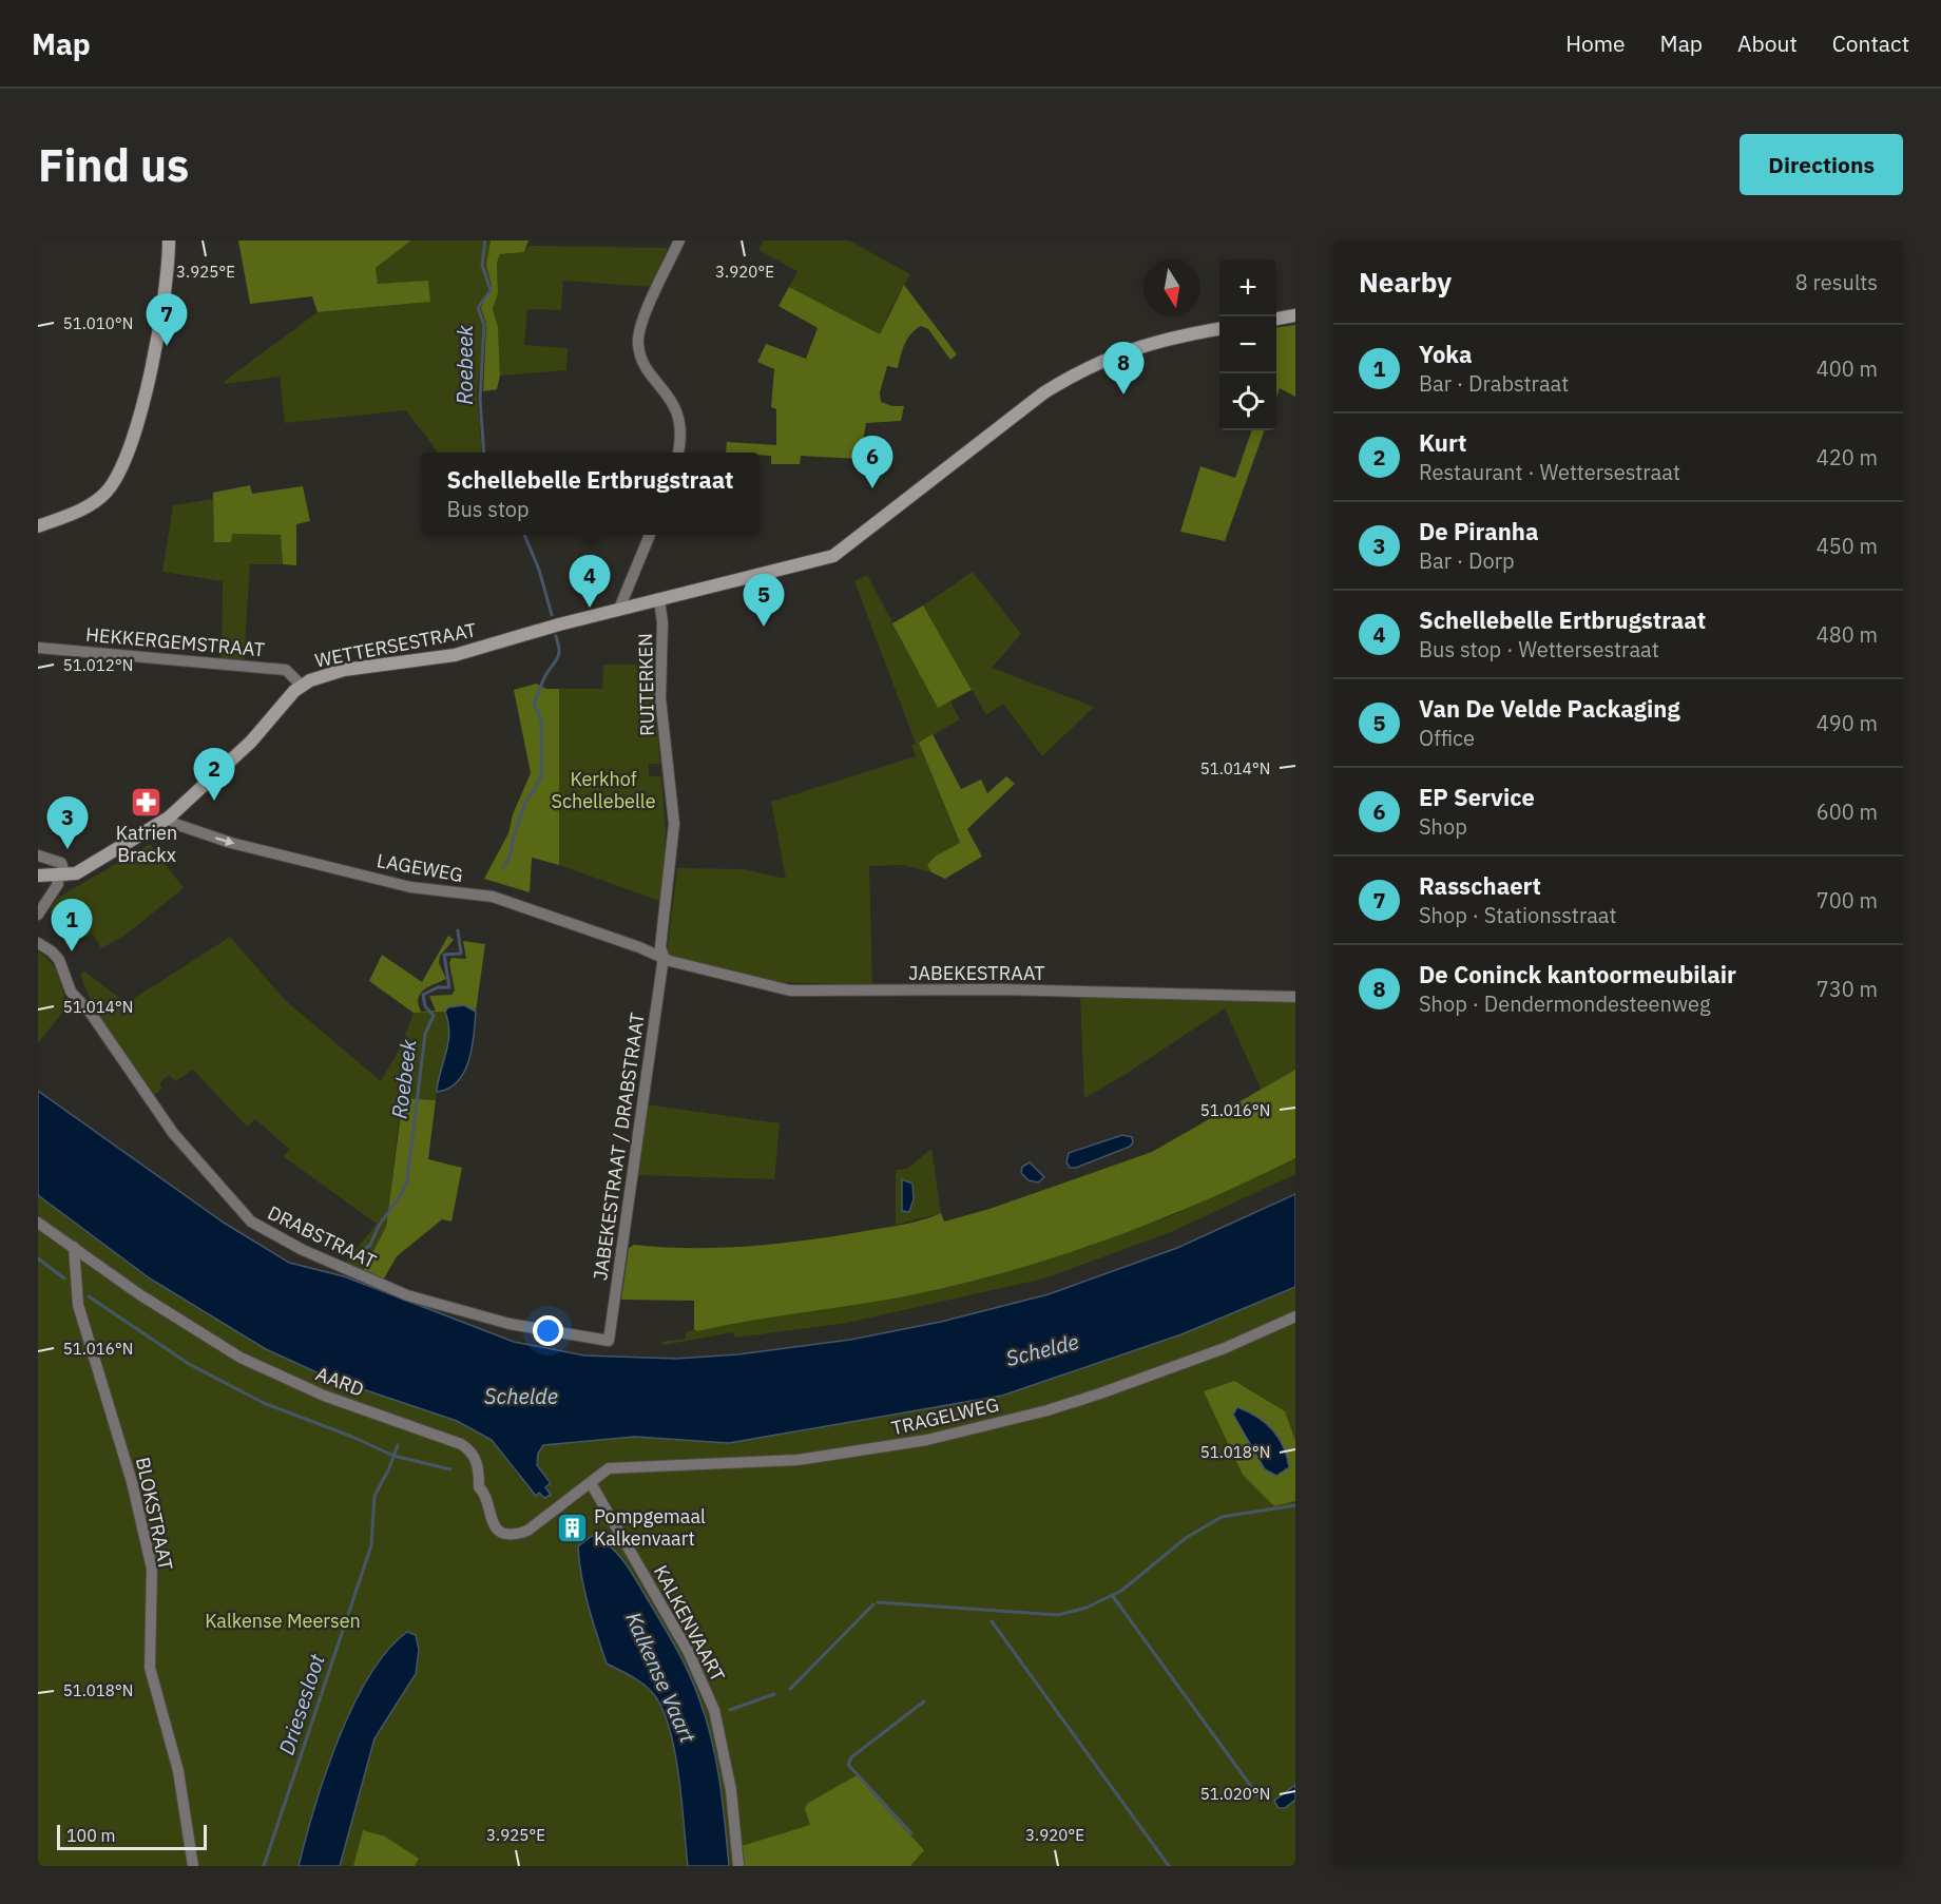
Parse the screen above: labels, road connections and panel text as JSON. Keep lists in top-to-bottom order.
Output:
{
  "streets": {
    "main road": ["WETTERSESTRAAT"],
    "street": [
      "HEKKERGEMSTRAAT",
      "RUITERKEN",
      "LAGEWEG",
      "JABEKESTRAAT",
      "JABEKESTRAAT / DRABSTRAAT",
      "DRABSTRAAT",
      "AARD",
      "TRAGELWEG",
      "BLOKSTRAAT",
      "KALKENVAART"
    ]
  },
  "crossings": [
    ["HEKKERGEMSTRAAT", "WETTERSESTRAAT"],
    ["WETTERSESTRAAT", "RUITERKEN"],
    ["WETTERSESTRAAT", "LAGEWEG"],
    ["RUITERKEN", "LAGEWEG"],
    ["RUITERKEN", "JABEKESTRAAT"],
    ["RUITERKEN", "JABEKESTRAAT / DRABSTRAAT"],
    ["LAGEWEG", "JABEKESTRAAT"],
    ["LAGEWEG", "JABEKESTRAAT / DRABSTRAAT"],
    ["JABEKESTRAAT", "JABEKESTRAAT / DRABSTRAAT"],
    ["JABEKESTRAAT / DRABSTRAAT", "DRABSTRAAT"],
    ["AARD", "TRAGELWEG"],
    ["AARD", "BLOKSTRAAT"],
    ["AARD", "KALKENVAART"],
    ["TRAGELWEG", "KALKENVAART"]
  ],
  "one_way": ["LAGEWEG"],
  "water": [
    "Roebeek",
    "Schelde",
    "Kalkense Vaart",
    "Driesesloot"
  ],
  "parks": ["Kerkhof Schellebelle", "Kalkense Meersen"],
  "places": {
    "pharmacy": ["Katrien Brackx"],
    "building": ["Pompgemaal Kalkenvaart"]
  },
  "scale_bar": "100 m",
  "north": "bottom",
  "page": {
    "header": "Map",
    "nav": [
      "Home",
      "Map",
      "About",
      "Contact"
    ],
    "buttons": "Directions",
    "title": "Find us",
    "heading": ["Nearby", "8 results"],
    "map_buttons": ["+", "−"],
    "pins": [
      "7",
      "8",
      "6",
      "4",
      "5",
      "2",
      "3",
      "1"
    ],
    "list": [
      {
        "mark": "1",
        "name": "Yoka",
        "note": "Bar · Drabstraat",
        "value": "400 m"
      },
      {
        "mark": "2",
        "name": "Kurt",
        "note": "Restaurant · Wettersestraat",
        "value": "420 m"
      },
      {
        "mark": "3",
        "name": "De Piranha",
        "note": "Bar · Dorp",
        "value": "450 m"
      },
      {
        "mark": "4",
        "name": "Schellebelle Ertbrugstraat",
        "note": "Bus stop · Wettersestraat",
        "value": "480 m"
      },
      {
        "mark": "5",
        "name": "Van De Velde Packaging",
        "note": "Office",
        "value": "490 m"
      },
      {
        "mark": "6",
        "name": "EP Service",
        "note": "Shop",
        "value": "600 m"
      },
      {
        "mark": "7",
        "name": "Rasschaert",
        "note": "Shop · Stationsstraat",
        "value": "700 m"
      },
      {
        "mark": "8",
        "name": "De Coninck kantoormeubilair",
        "note": "Shop · Dendermondesteenweg",
        "value": "730 m"
      }
    ],
    "popup": ["Schellebelle Ertbrugstraat", "Bus stop"],
    "scale": "100 m"
  },
  "coordinates": [
    "3.925°E",
    "3.920°E",
    "51.010°N",
    "51.012°N",
    "51.014°N",
    "51.016°N",
    "51.018°N",
    "51.020°N"
  ]
}
